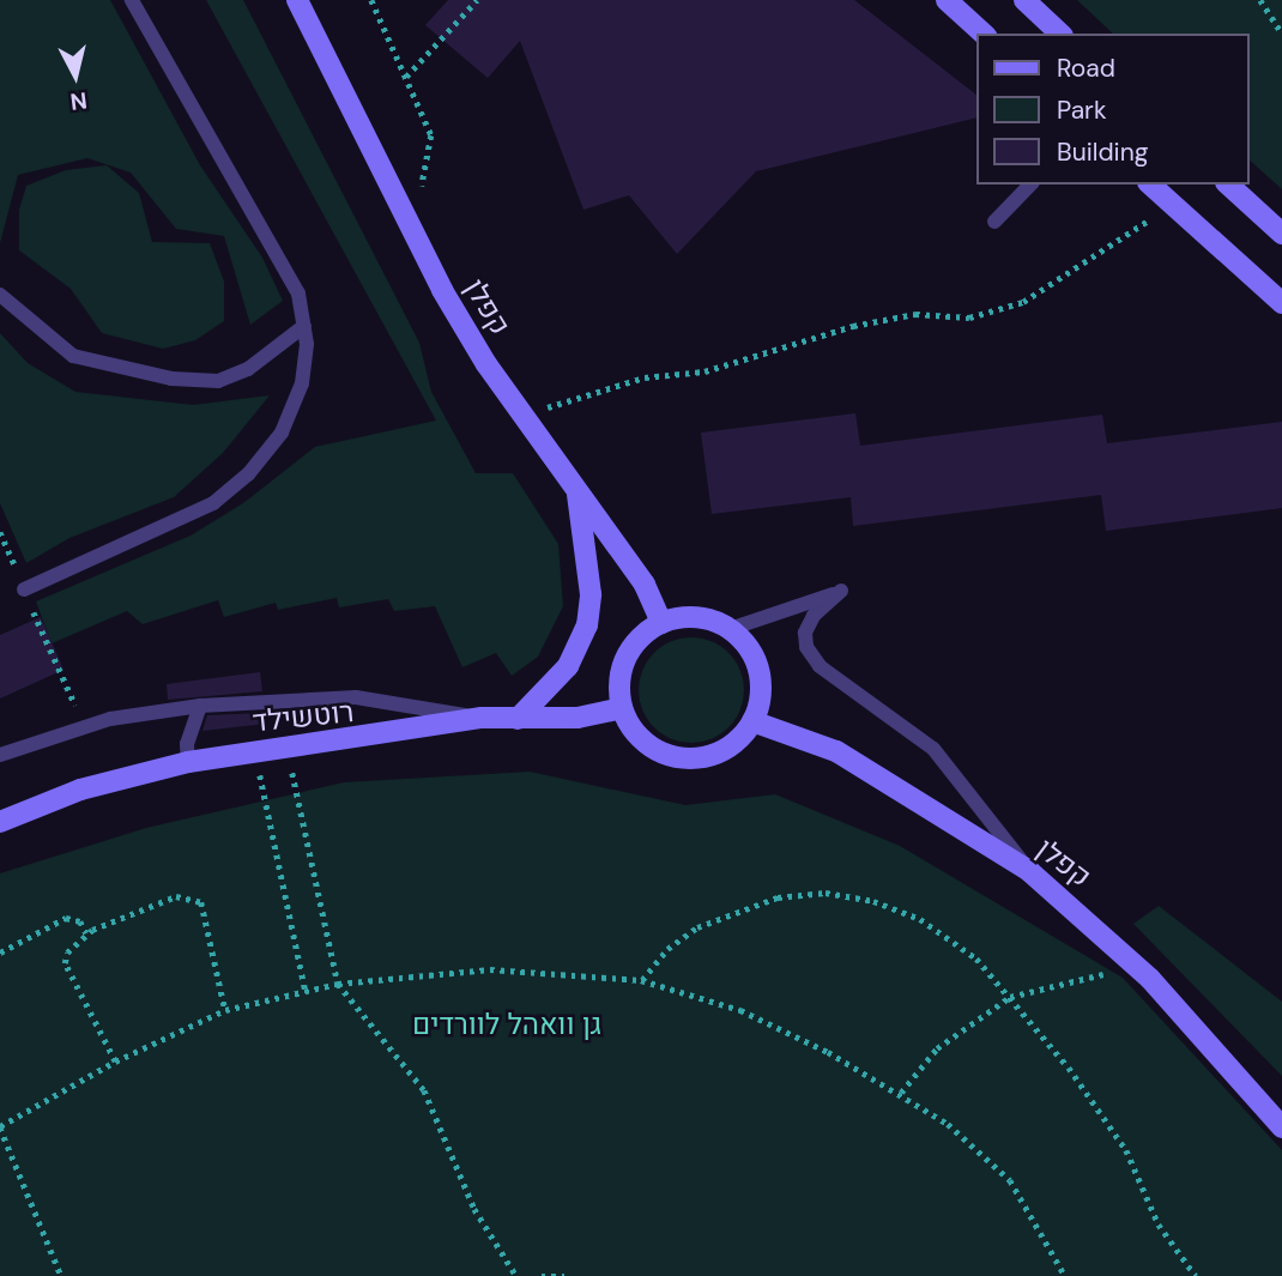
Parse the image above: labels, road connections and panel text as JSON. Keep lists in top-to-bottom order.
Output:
{
  "streets": {
    "street": ["קפלן", "רוטשילד"]
  },
  "crossings": [
    ["קפלן", "רוטשילד"]
  ],
  "parks": ["גן וואהל לוורדים"],
  "legend": ["Road", "Park", "Building"],
  "north": "bottom"
}
